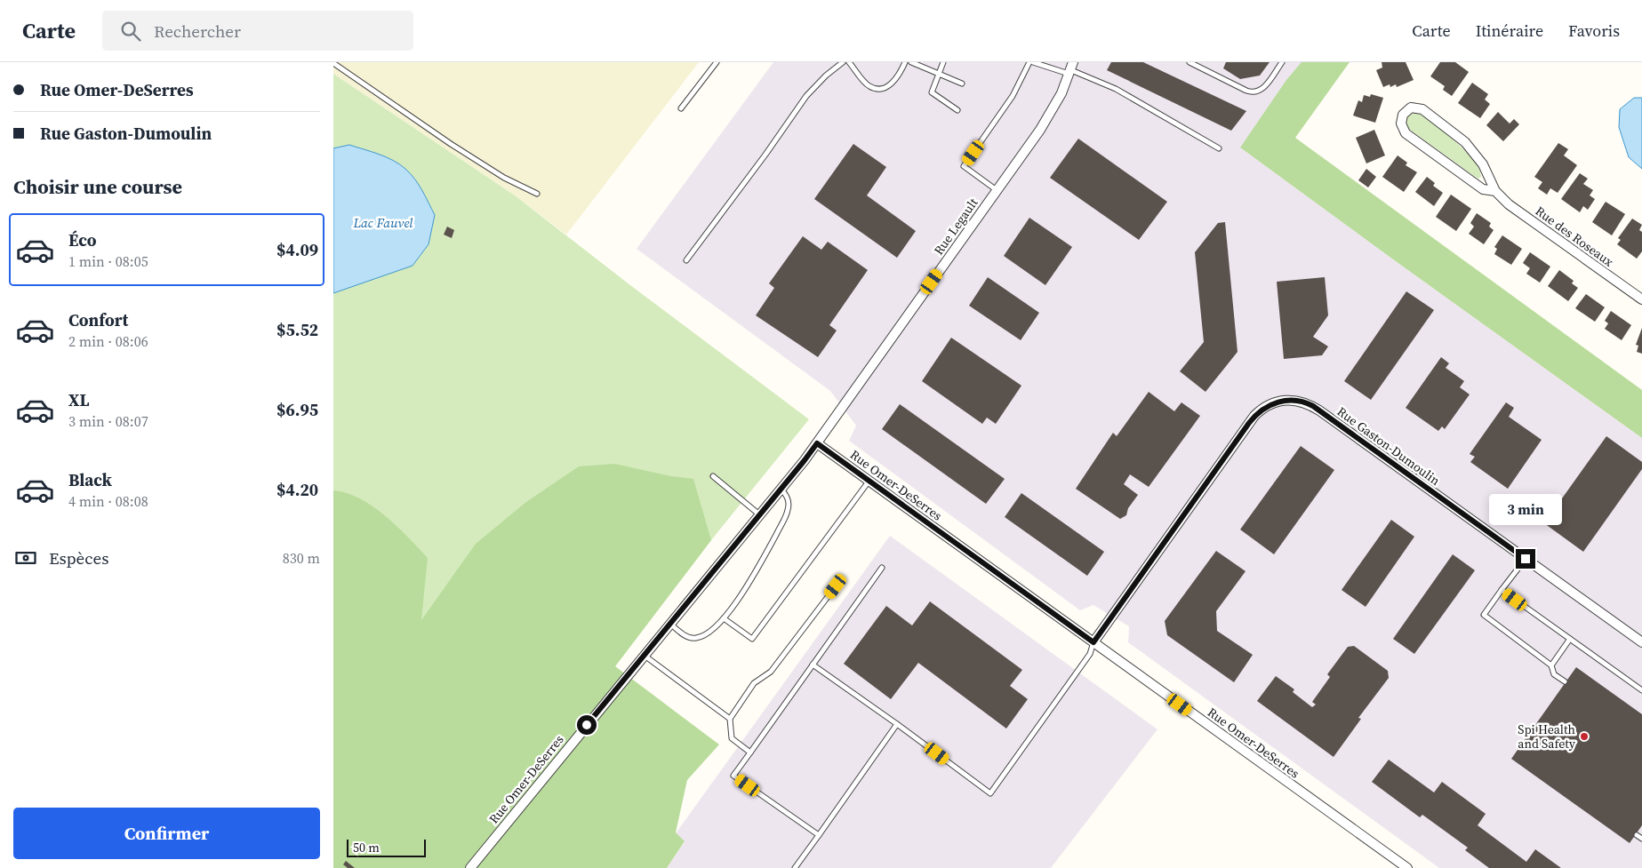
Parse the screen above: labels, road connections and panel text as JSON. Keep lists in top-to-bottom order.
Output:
{
  "streets": {
    "street": [
      "Rue Legault",
      "Rue des Roseaux",
      "Rue Gaston-Dumoulin",
      "Rue Omer-DeSerres"
    ]
  },
  "crossings": [
    ["Rue Legault", "Rue Omer-DeSerres"],
    ["Rue Gaston-Dumoulin", "Rue Omer-DeSerres"]
  ],
  "water": ["Lac Fauvel"],
  "places": ["Spi Health and Safety"],
  "scale_bar": "50 m",
  "page": {
    "header": "Carte",
    "search": "Rechercher",
    "nav": ["Carte", "Itinéraire", "Favoris"],
    "banner": ["Rue Omer-DeSerres", "Rue Gaston-Dumoulin"],
    "heading": "Choisir une course",
    "list": [
      {
        "name": "Éco",
        "note": "1 min · 08:05",
        "value": "$4.09"
      },
      {
        "name": "Confort",
        "note": "2 min · 08:06",
        "value": "$5.52"
      },
      {
        "name": "XL",
        "note": "3 min · 08:07",
        "value": "$6.95"
      },
      {
        "name": "Black",
        "note": "4 min · 08:08",
        "value": "$4.20"
      }
    ],
    "bubble": "3 min",
    "pay": ["Espèces", "830 m"],
    "buttons": "Confirmer",
    "scale": "50 m"
  }
}
